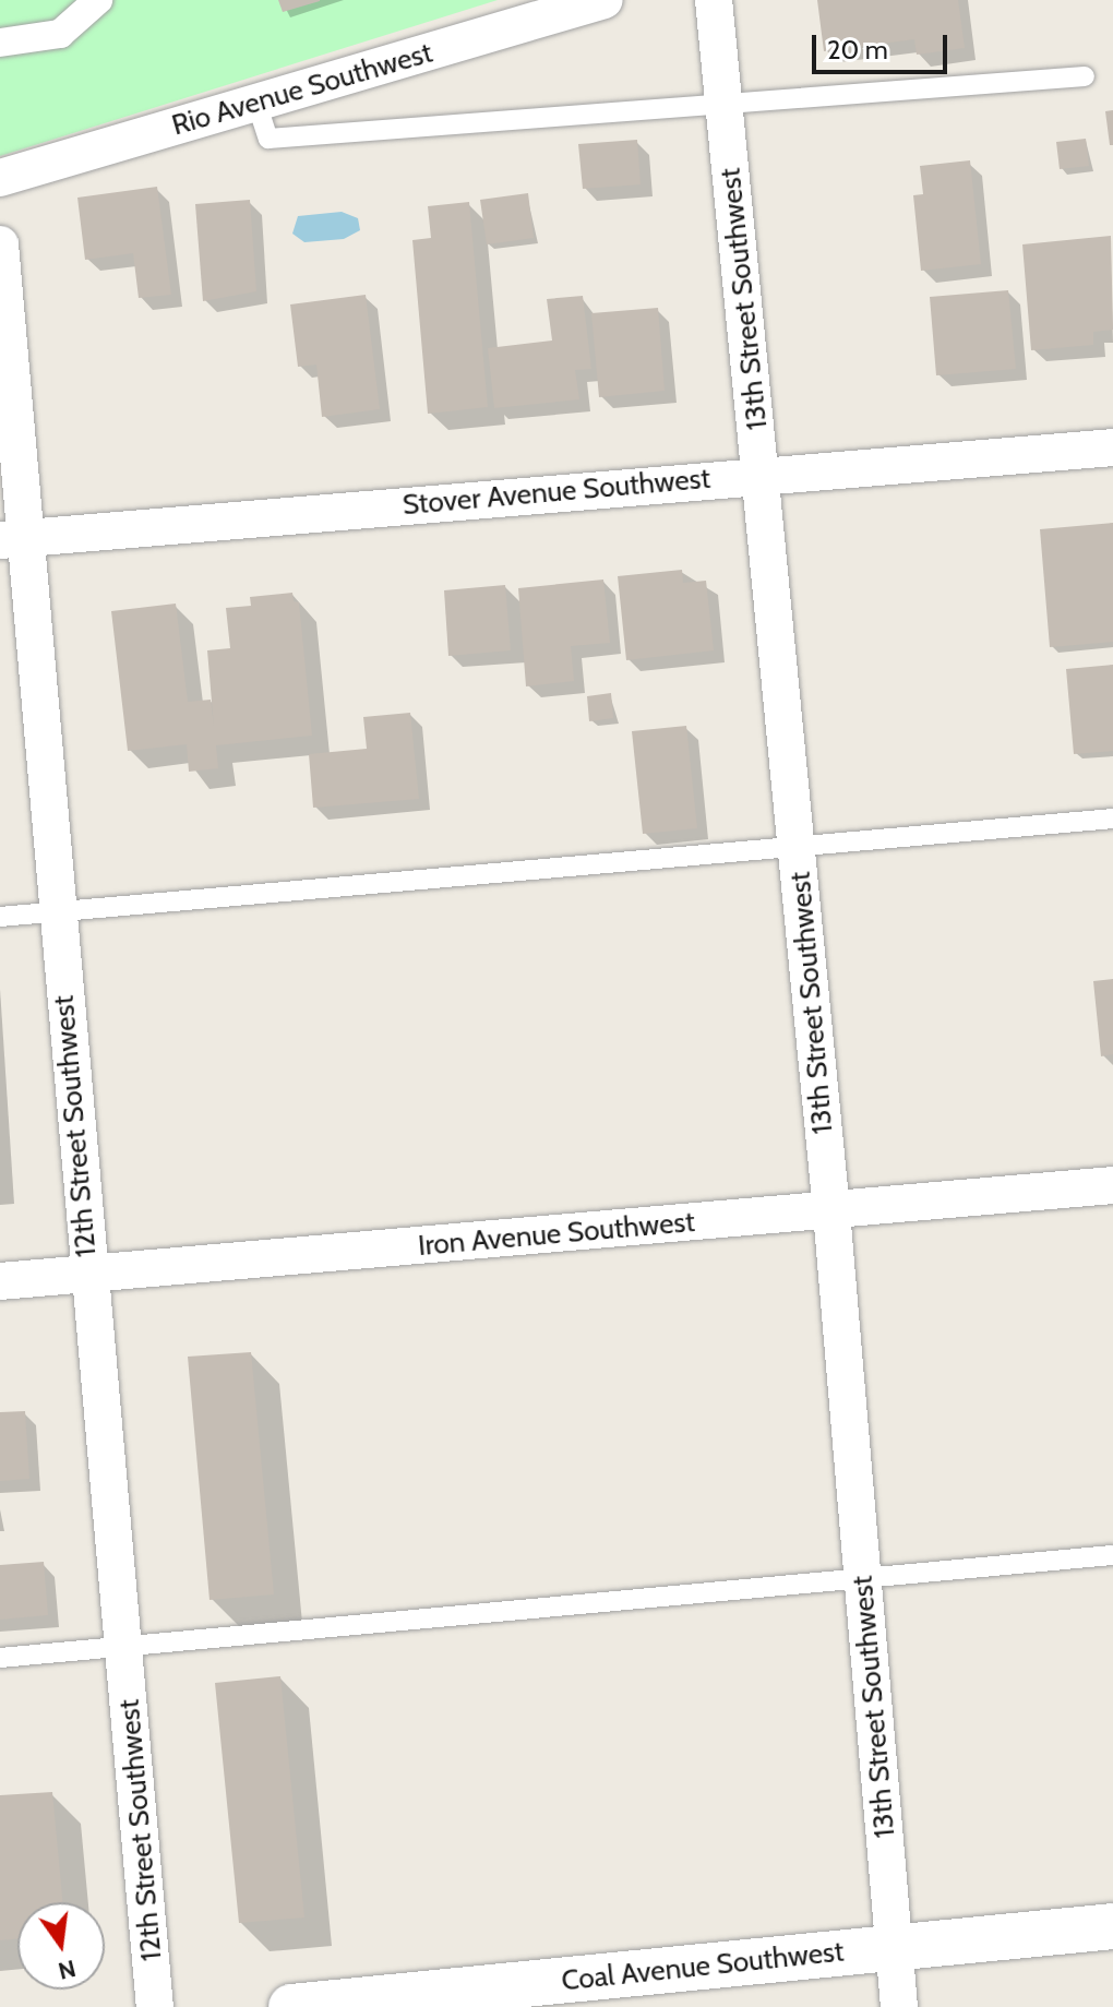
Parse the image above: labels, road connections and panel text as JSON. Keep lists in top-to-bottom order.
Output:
{
  "streets": {
    "street": [
      "Rio Avenue Southwest",
      "13th Street Southwest",
      "Stover Avenue Southwest",
      "12th Street Southwest",
      "Iron Avenue Southwest",
      "Coal Avenue Southwest"
    ]
  },
  "crossings": [
    ["13th Street Southwest", "Stover Avenue Southwest"],
    ["13th Street Southwest", "Iron Avenue Southwest"],
    ["13th Street Southwest", "Coal Avenue Southwest"],
    ["Stover Avenue Southwest", "12th Street Southwest"],
    ["12th Street Southwest", "Iron Avenue Southwest"]
  ],
  "scale_bar": "20 m",
  "north": "bottom"
}
